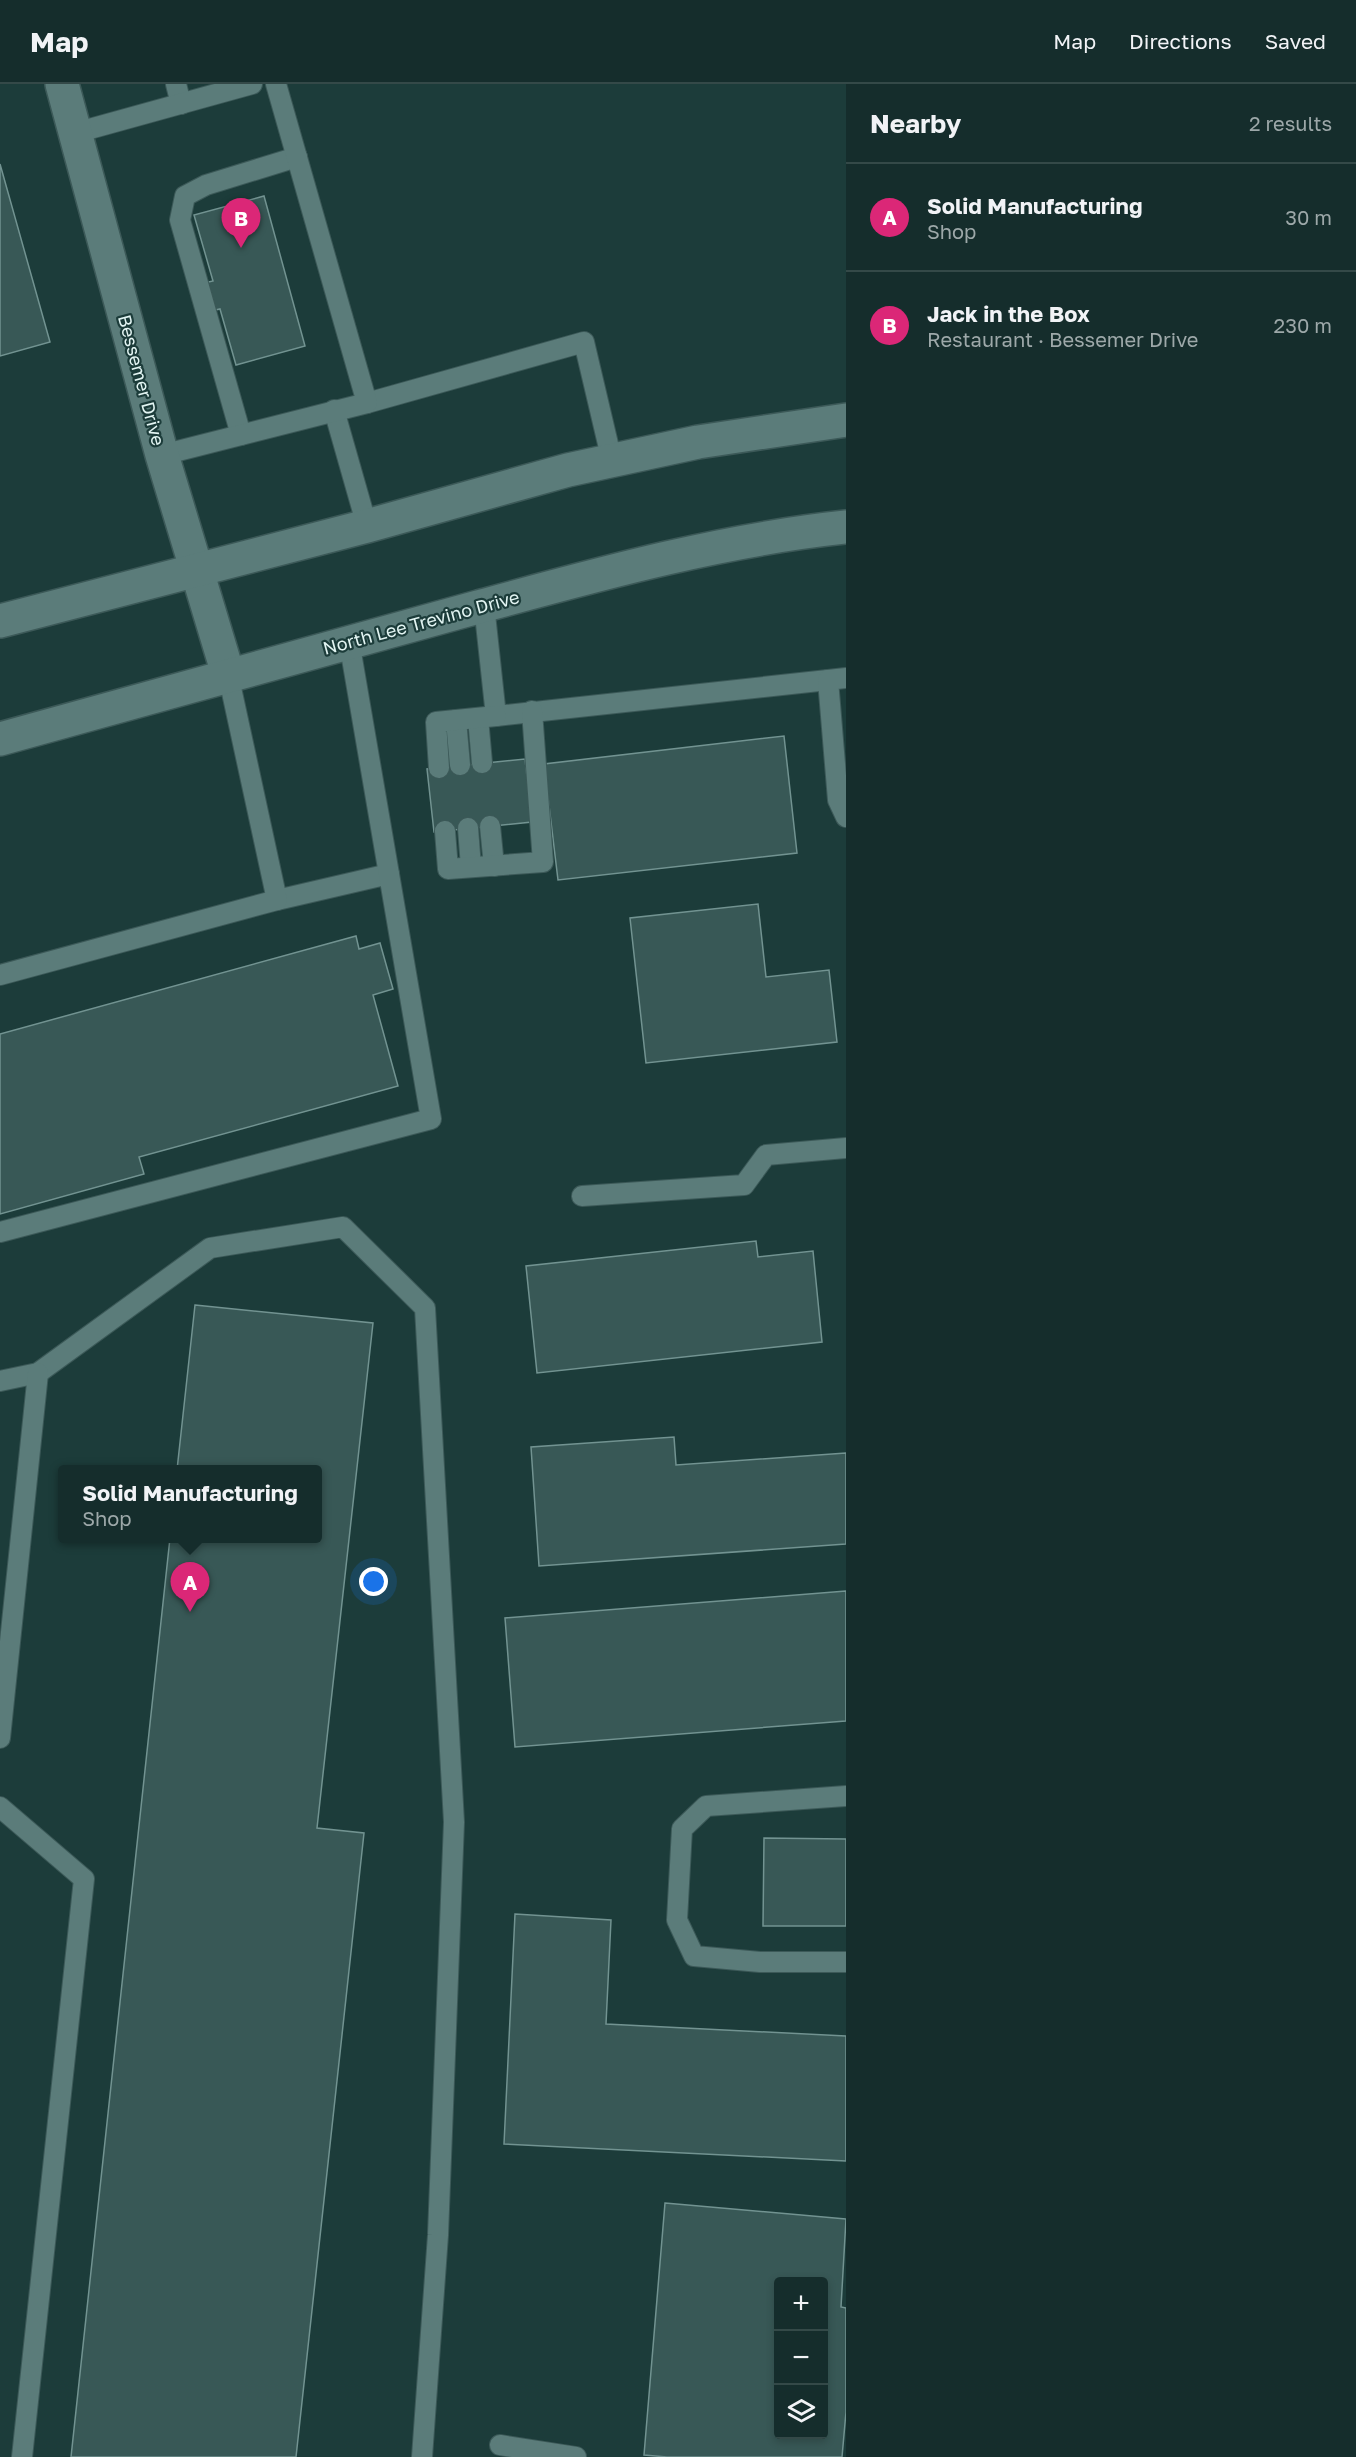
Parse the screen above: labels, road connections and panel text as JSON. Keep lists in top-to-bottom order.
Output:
{
  "streets": {
    "main road": ["Bessemer Drive", "North Lee Trevino Drive"]
  },
  "crossings": [
    ["Bessemer Drive", "North Lee Trevino Drive"]
  ],
  "page": {
    "header": "Map",
    "nav": ["Map", "Directions", "Saved"],
    "heading": ["Nearby", "2 results"],
    "list": [
      {
        "mark": "A",
        "name": "Solid Manufacturing",
        "note": "Shop",
        "value": "30 m"
      },
      {
        "mark": "B",
        "name": "Jack in the Box",
        "note": "Restaurant · Bessemer Drive",
        "value": "230 m"
      }
    ],
    "pins": ["B", "A"],
    "popup": ["Solid Manufacturing", "Shop"],
    "map_buttons": ["+", "−"]
  }
}
